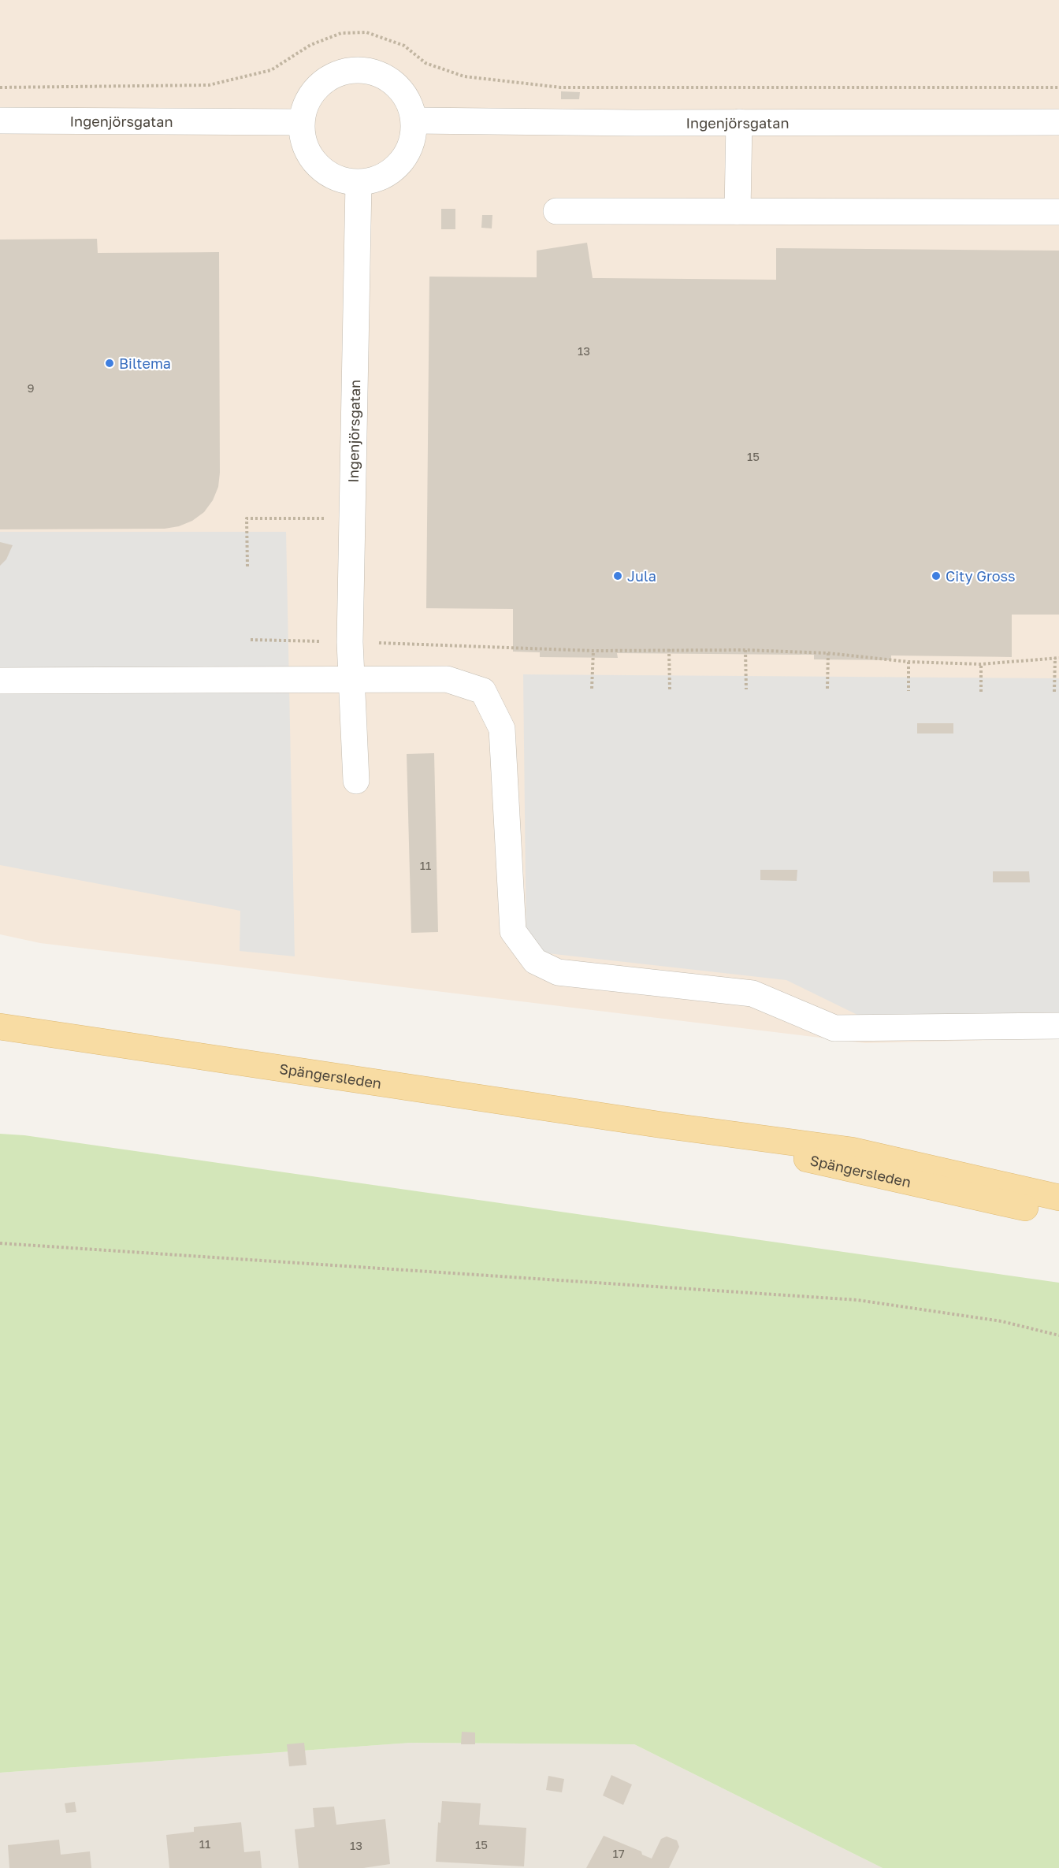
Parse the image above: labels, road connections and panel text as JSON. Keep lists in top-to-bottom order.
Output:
{
  "streets": {
    "main road": ["Spängersleden"],
    "street": ["Ingenjörsgatan"]
  },
  "places": ["Biltema", "Jula", "City Gross"],
  "house_numbers": [
    "13",
    "9",
    "15",
    "11",
    "11",
    "15",
    "13",
    "17"
  ]
}
